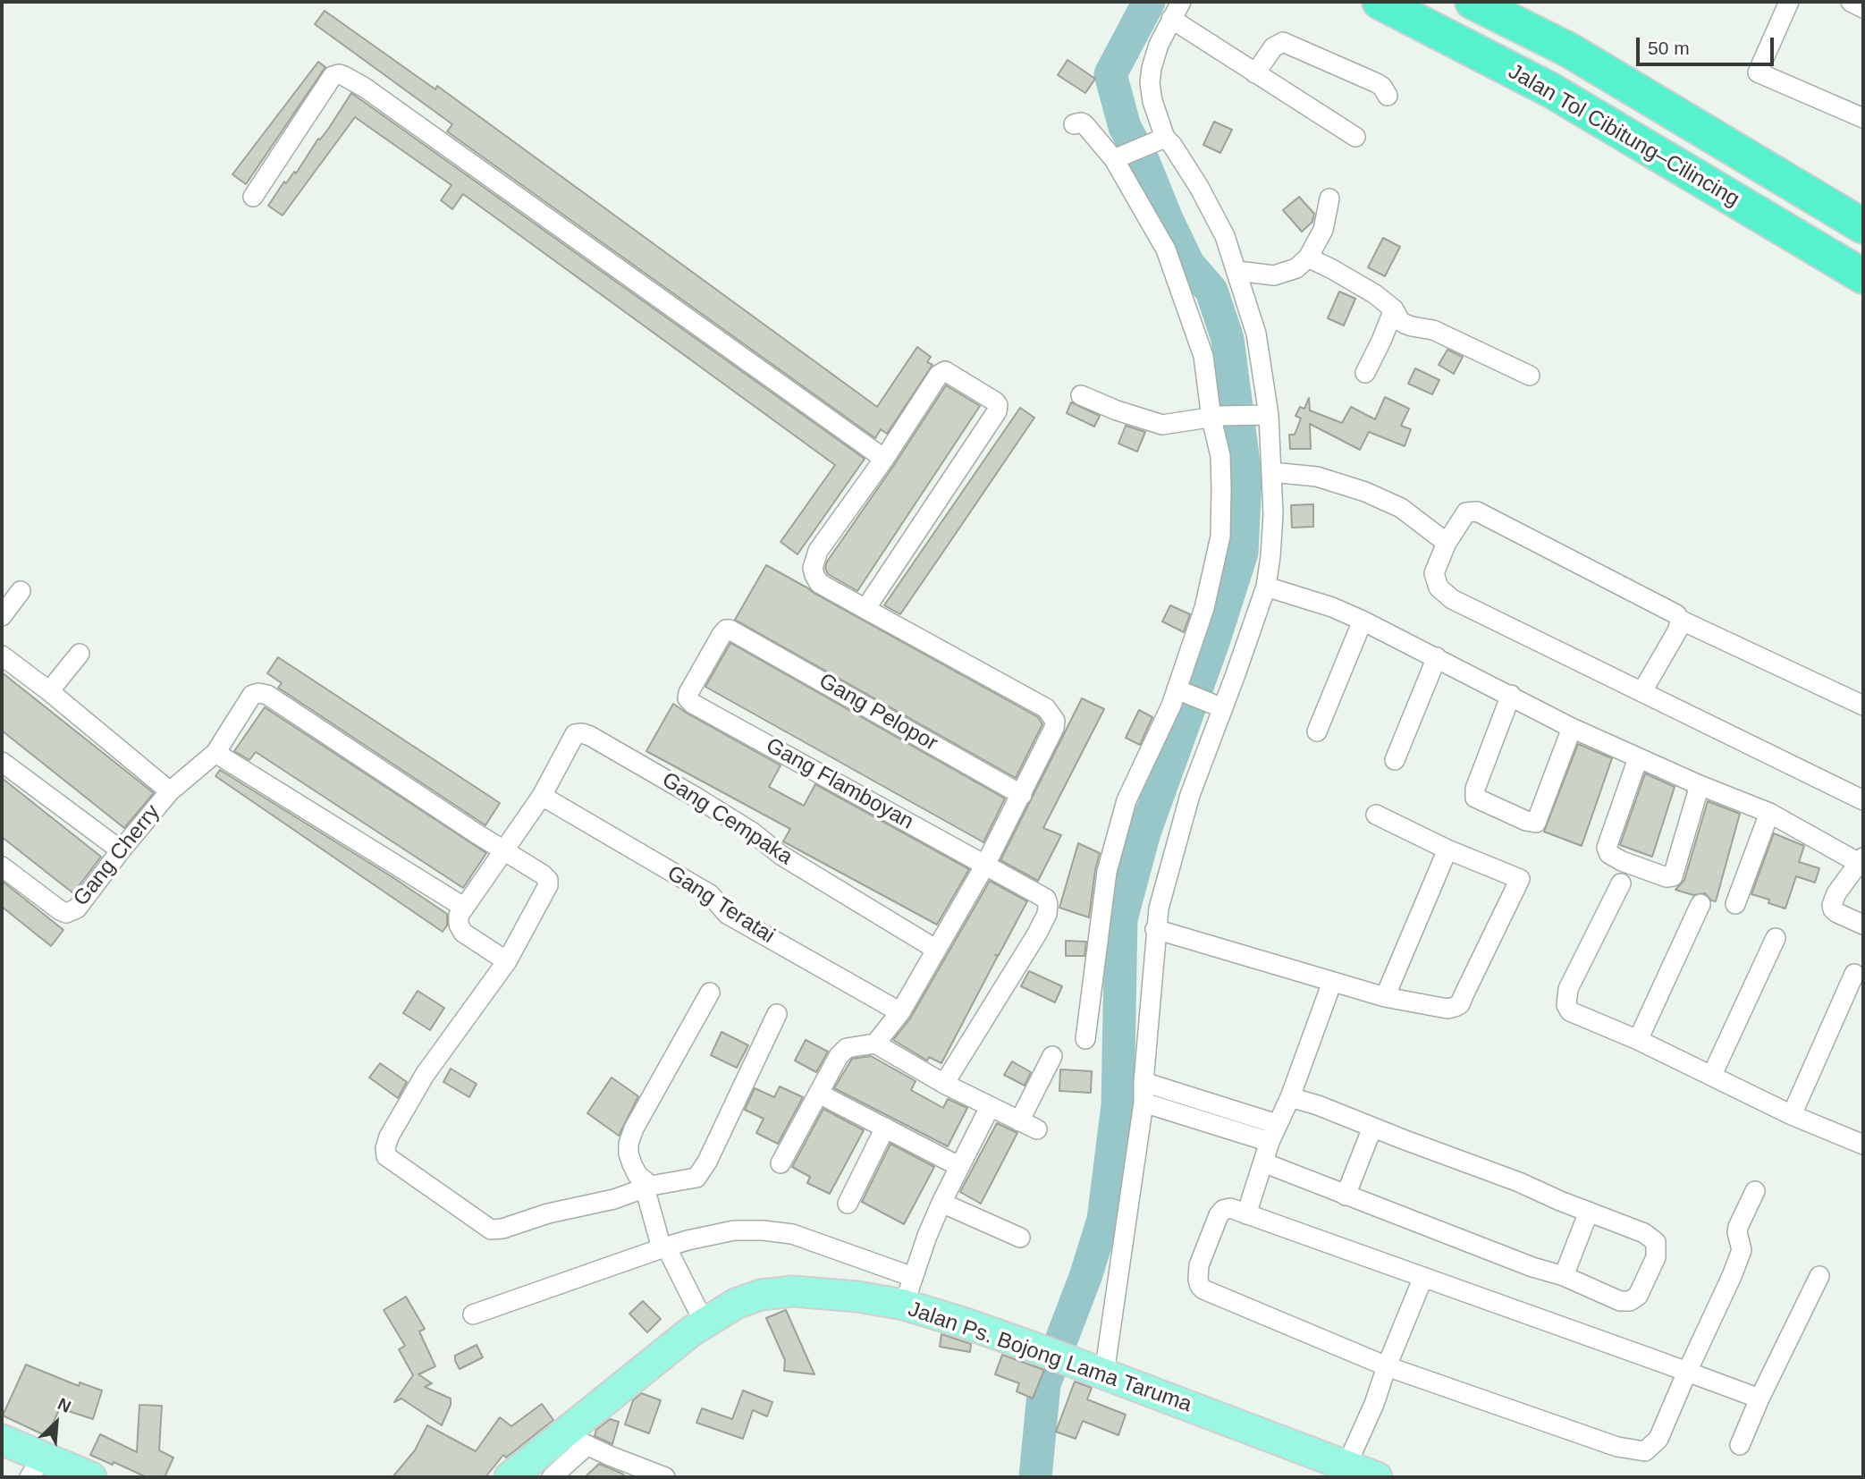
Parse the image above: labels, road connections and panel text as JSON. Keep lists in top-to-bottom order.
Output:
{
  "streets": {
    "highway": ["Jalan Tol Cibitung–Cilincing"],
    "main road": ["Jalan Ps. Bojong Lama Taruma"],
    "street": [
      "Gang Pelopor",
      "Gang Flamboyan",
      "Gang Cempaka",
      "Gang Cherry",
      "Gang Teratai"
    ]
  },
  "crossings": [
    ["Gang Pelopor", "Gang Flamboyan"],
    ["Gang Cempaka", "Gang Teratai"]
  ],
  "scale_bar": "50 m",
  "north": "top right"
}
